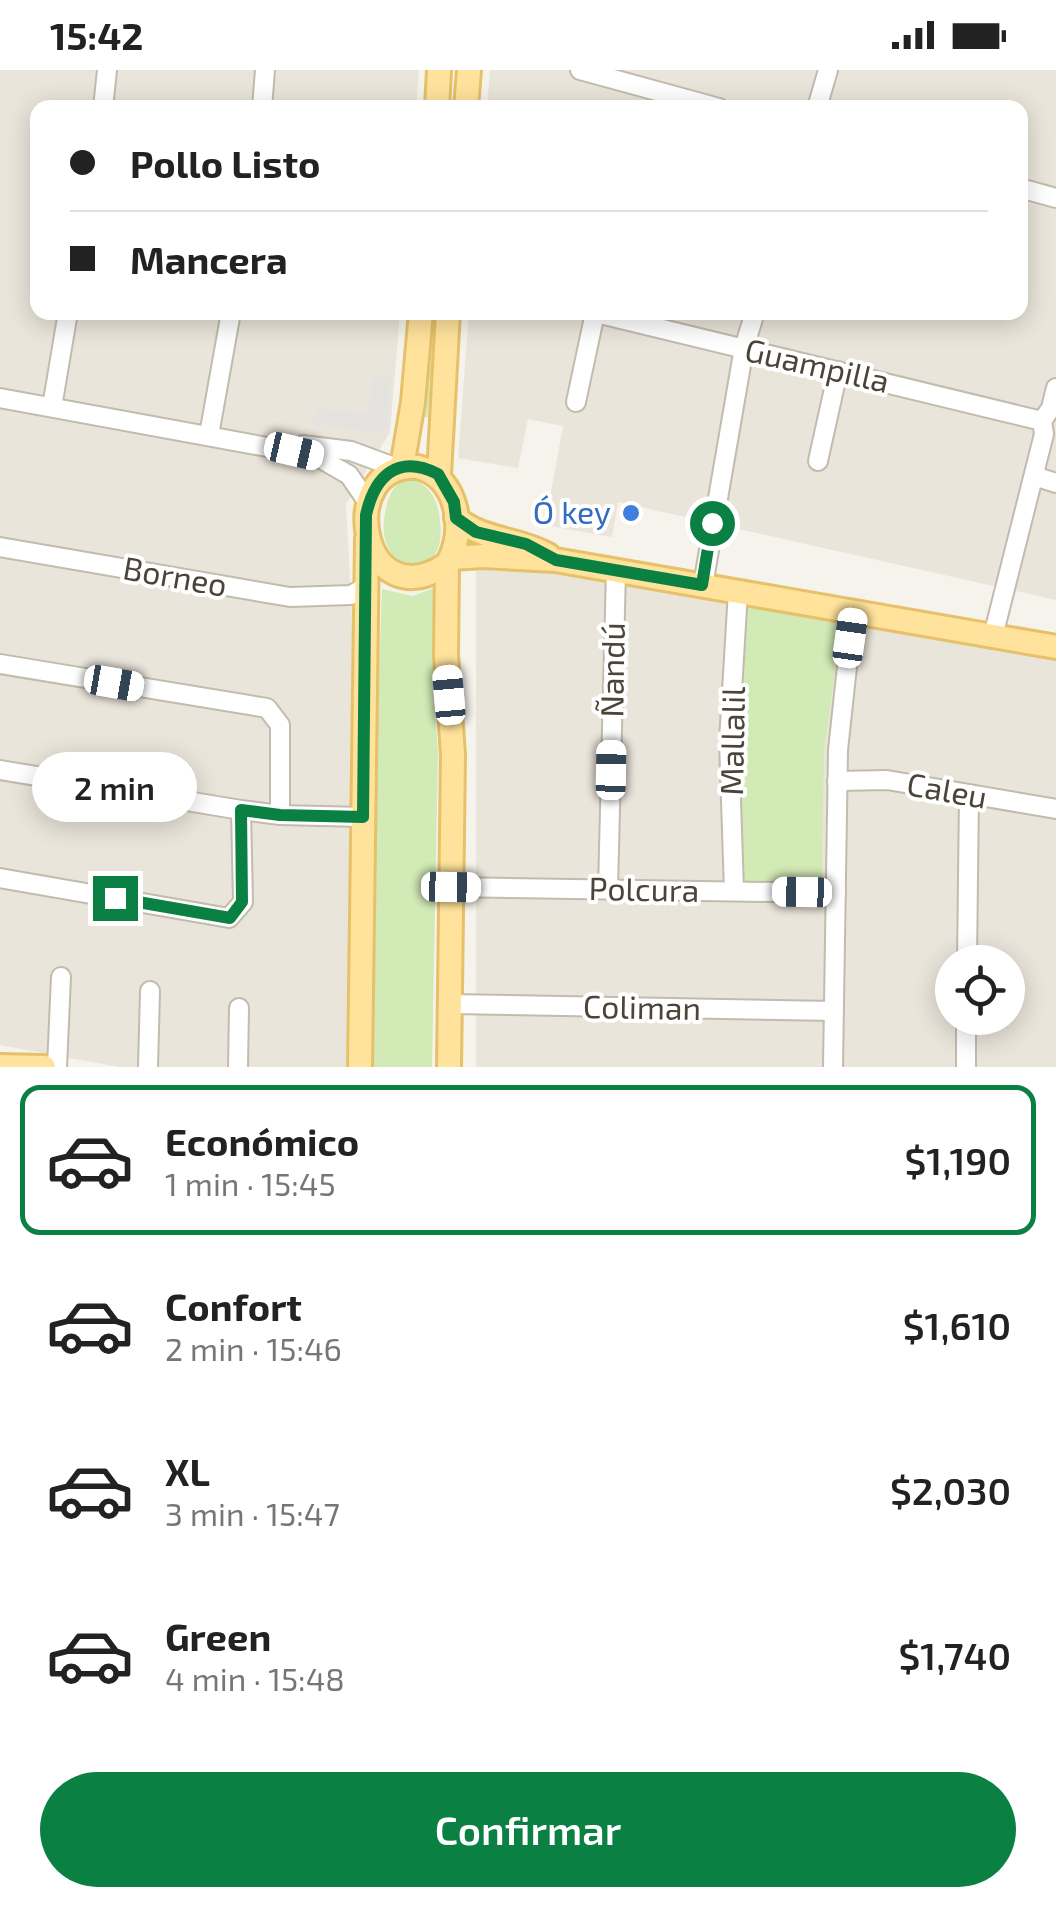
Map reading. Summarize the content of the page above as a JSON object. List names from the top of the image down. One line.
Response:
{"streets":{"street":["Guampilla","Borneo","Ñandú","Mallalil","Caleu","Polcura","Coliman"]},"crossings":[["Ñandú","Polcura"],["Mallalil","Polcura"]],"places":["Ó key"],"page":{"status":"15:42","banner":["Pollo Listo","Mancera"],"bubble":"2 min","list":[{"name":"Económico","note":"1 min · 15:45","value":"$1,190"},{"name":"Confort","note":"2 min · 15:46","value":"$1,610"},{"name":"XL","note":"3 min · 15:47","value":"$2,030"},{"name":"Green","note":"4 min · 15:48","value":"$1,740"}],"buttons":"Confirmar"}}
